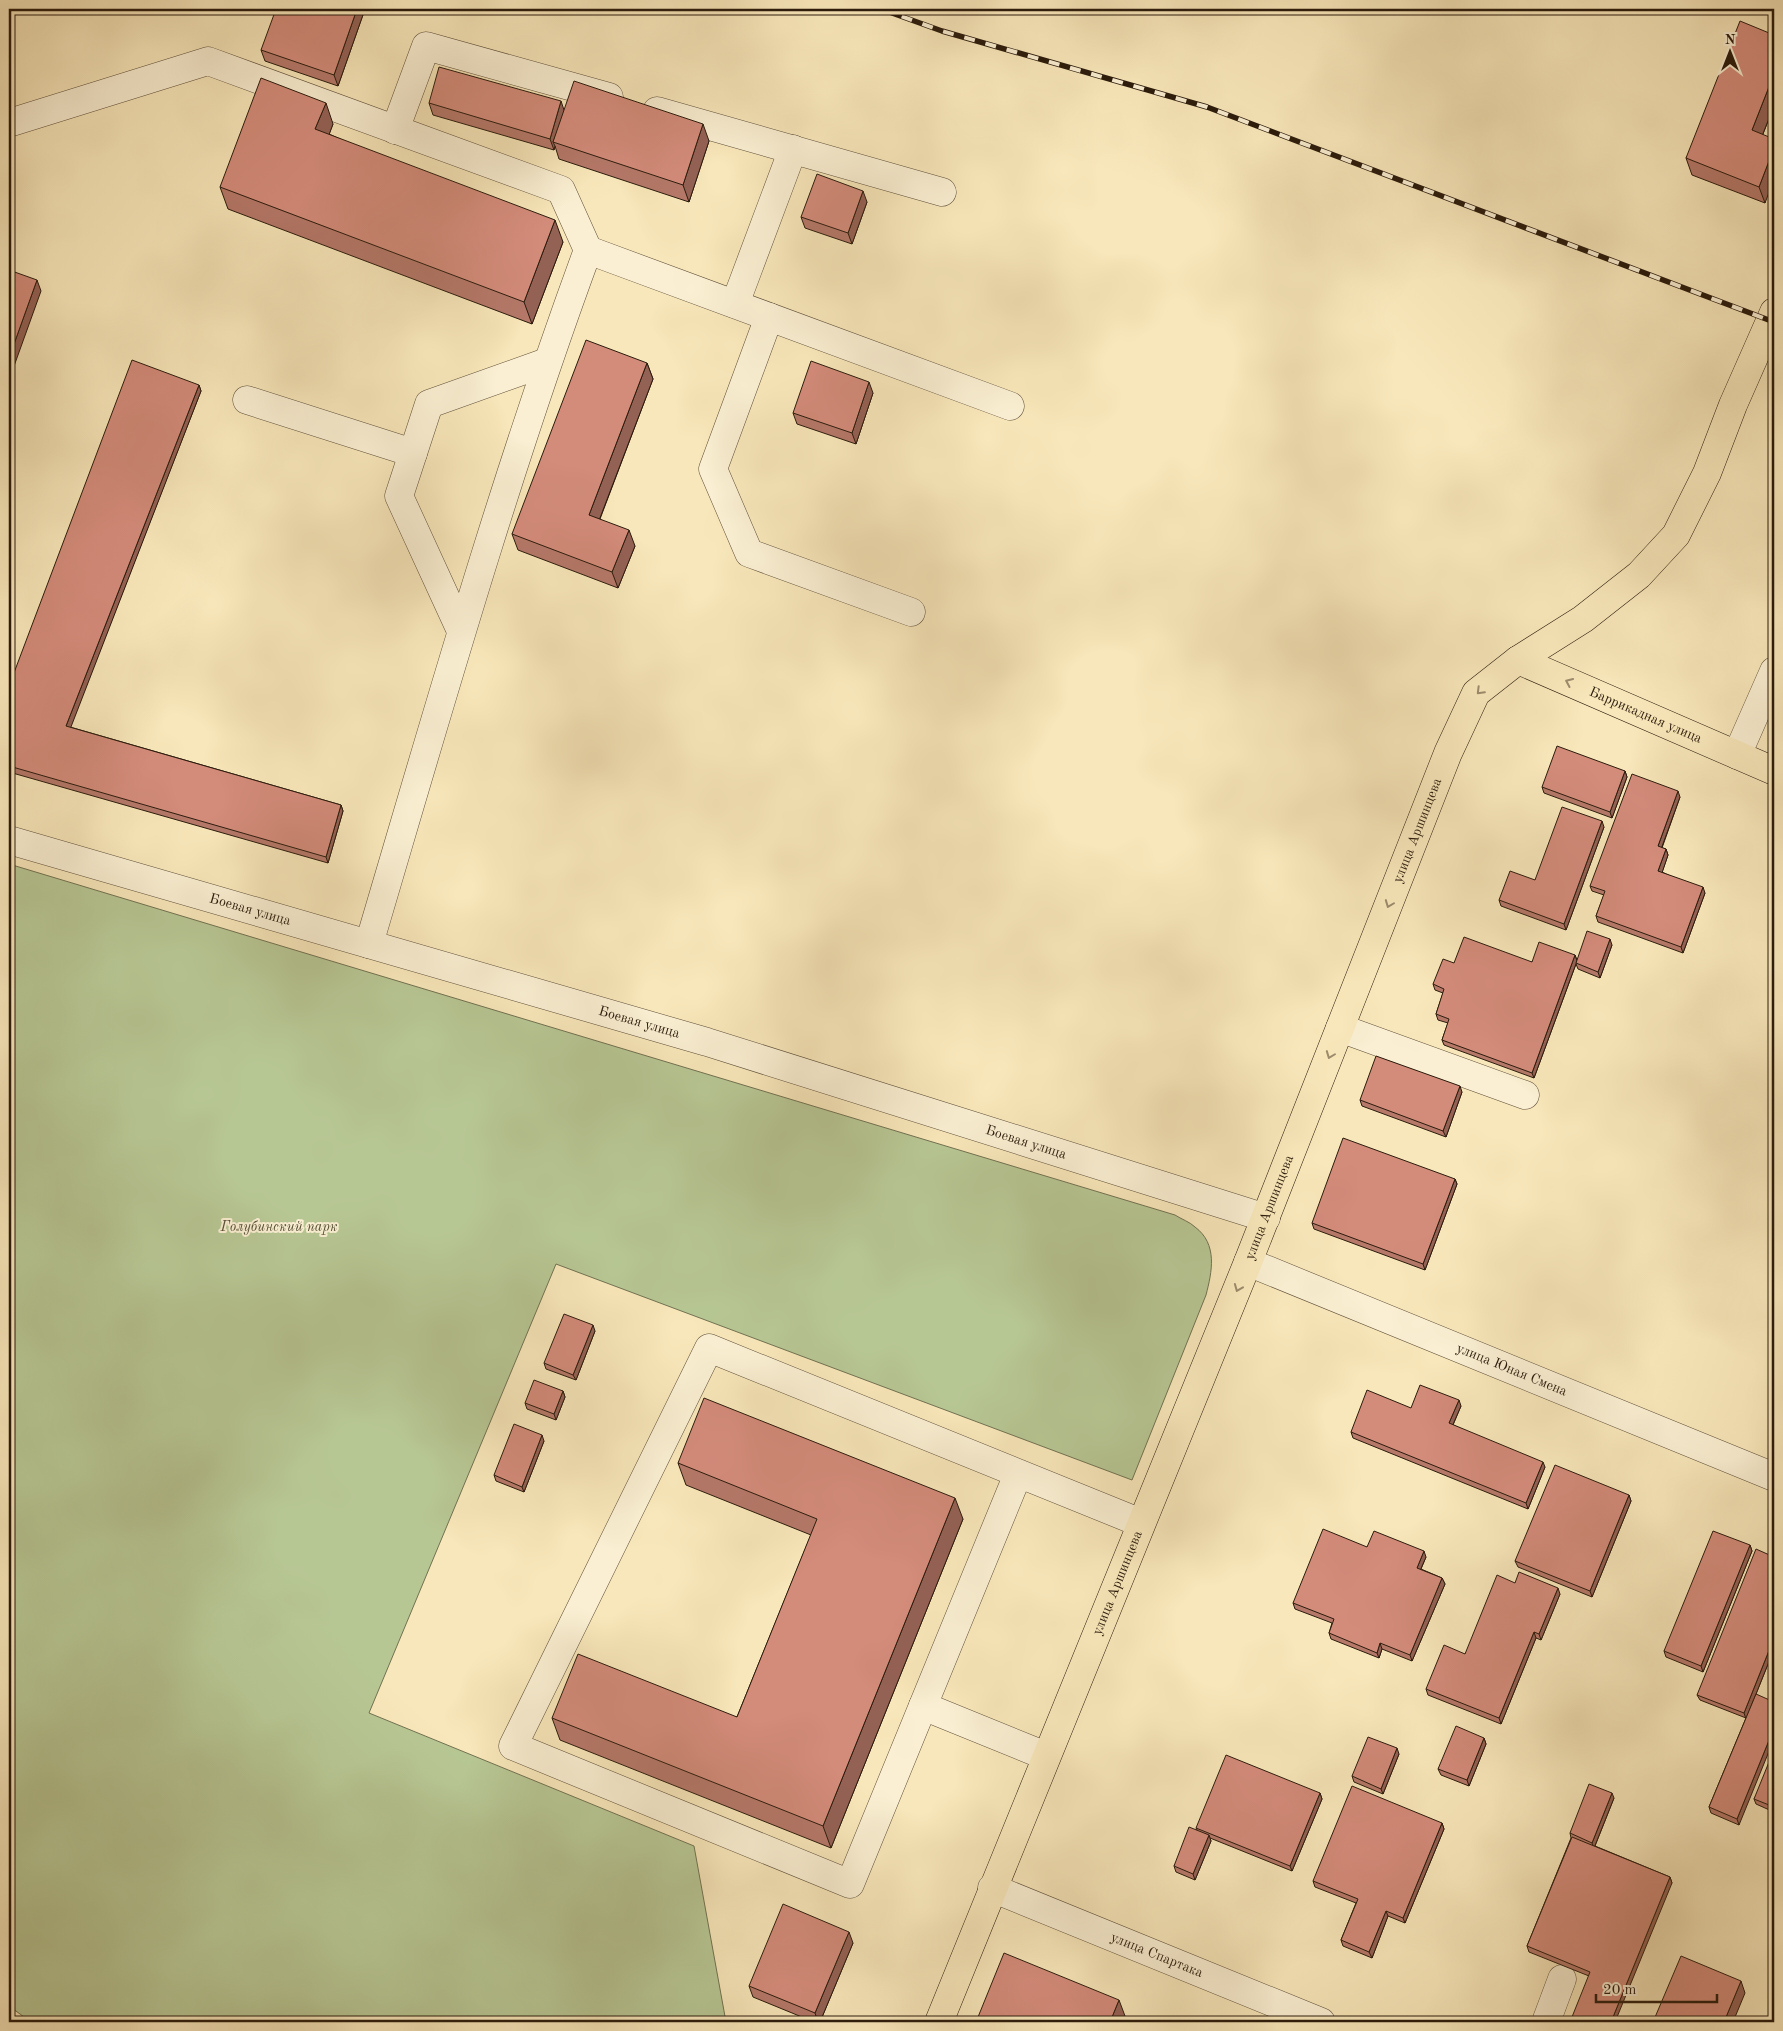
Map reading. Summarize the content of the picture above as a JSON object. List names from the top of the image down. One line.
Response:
{"streets":{"main road":["Баррикадная улица","улица Аршинцева"],"street":["Боевая улица","улица Юная Смена","улица Спартака"]},"crossings":[["Баррикадная улица","улица Аршинцева"],["улица Аршинцева","Боевая улица"],["улица Аршинцева","улица Юная Смена"],["улица Аршинцева","улица Спартака"]],"one_way":["Баррикадная улица","улица Аршинцева"],"parks":["Голубинский парк"],"scale_bar":"20 m","north":"top"}
